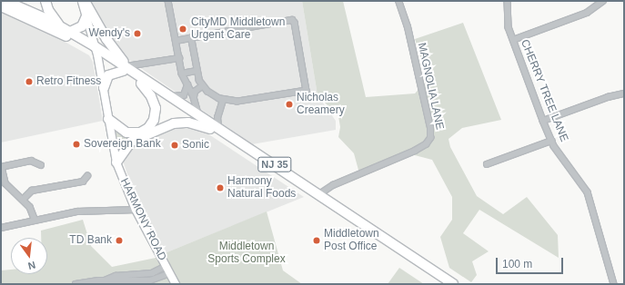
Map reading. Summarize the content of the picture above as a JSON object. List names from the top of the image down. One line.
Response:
{"streets":{"highway":["NJ 35"],"street":["MAGNOLIA LANE","CHERRY TREE LANE","HARMONY ROAD"]},"crossings":[["MAGNOLIA LANE","NJ 35"],["NJ 35","HARMONY ROAD"]],"parks":["Middletown Sports Complex"],"places":["CityMD Middletown Urgent Care","Wendy's","Retro Fitness","Nicholas Creamery","Sovereign Bank","Sonic","Harmony Natural Foods","TD Bank","Middletown Post Office"],"scale_bar":"100 m","north":"bottom"}
